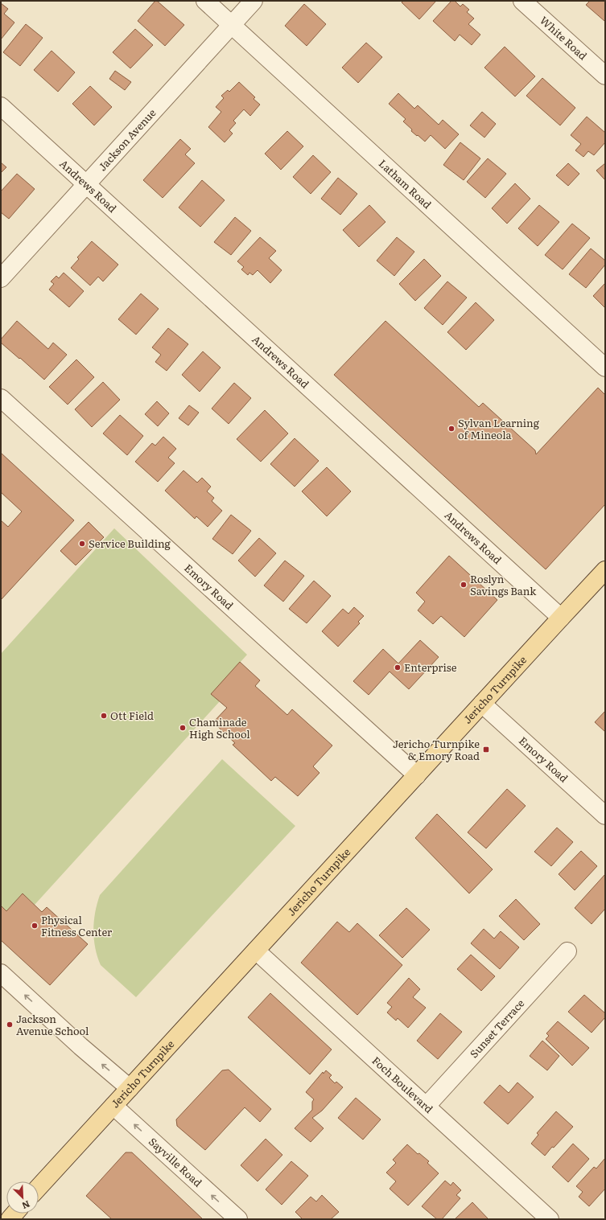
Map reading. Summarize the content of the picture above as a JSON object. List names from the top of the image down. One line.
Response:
{"streets":{"main road":["Jericho Turnpike"],"street":["White Road","Jackson Avenue","Latham Road","Andrews Road","Emory Road","Sunset Terrace","Foch Boulevard","Sayville Road"]},"crossings":[["Jackson Avenue","Latham Road"],["Jackson Avenue","Andrews Road"],["Andrews Road","Jericho Turnpike"],["Emory Road","Jericho Turnpike"],["Jericho Turnpike","Foch Boulevard"],["Jericho Turnpike","Sayville Road"],["Sunset Terrace","Foch Boulevard"]],"one_way":["Sayville Road"],"places":{"other":["Sylvan Learning of Mineola","Service Building","Roslyn Savings Bank","Enterprise","Ott Field","Chaminade High School","Physical Fitness Center","Jackson Avenue School"],"transit":["Jericho Turnpike & Emory Road"]},"north":"bottom right"}
